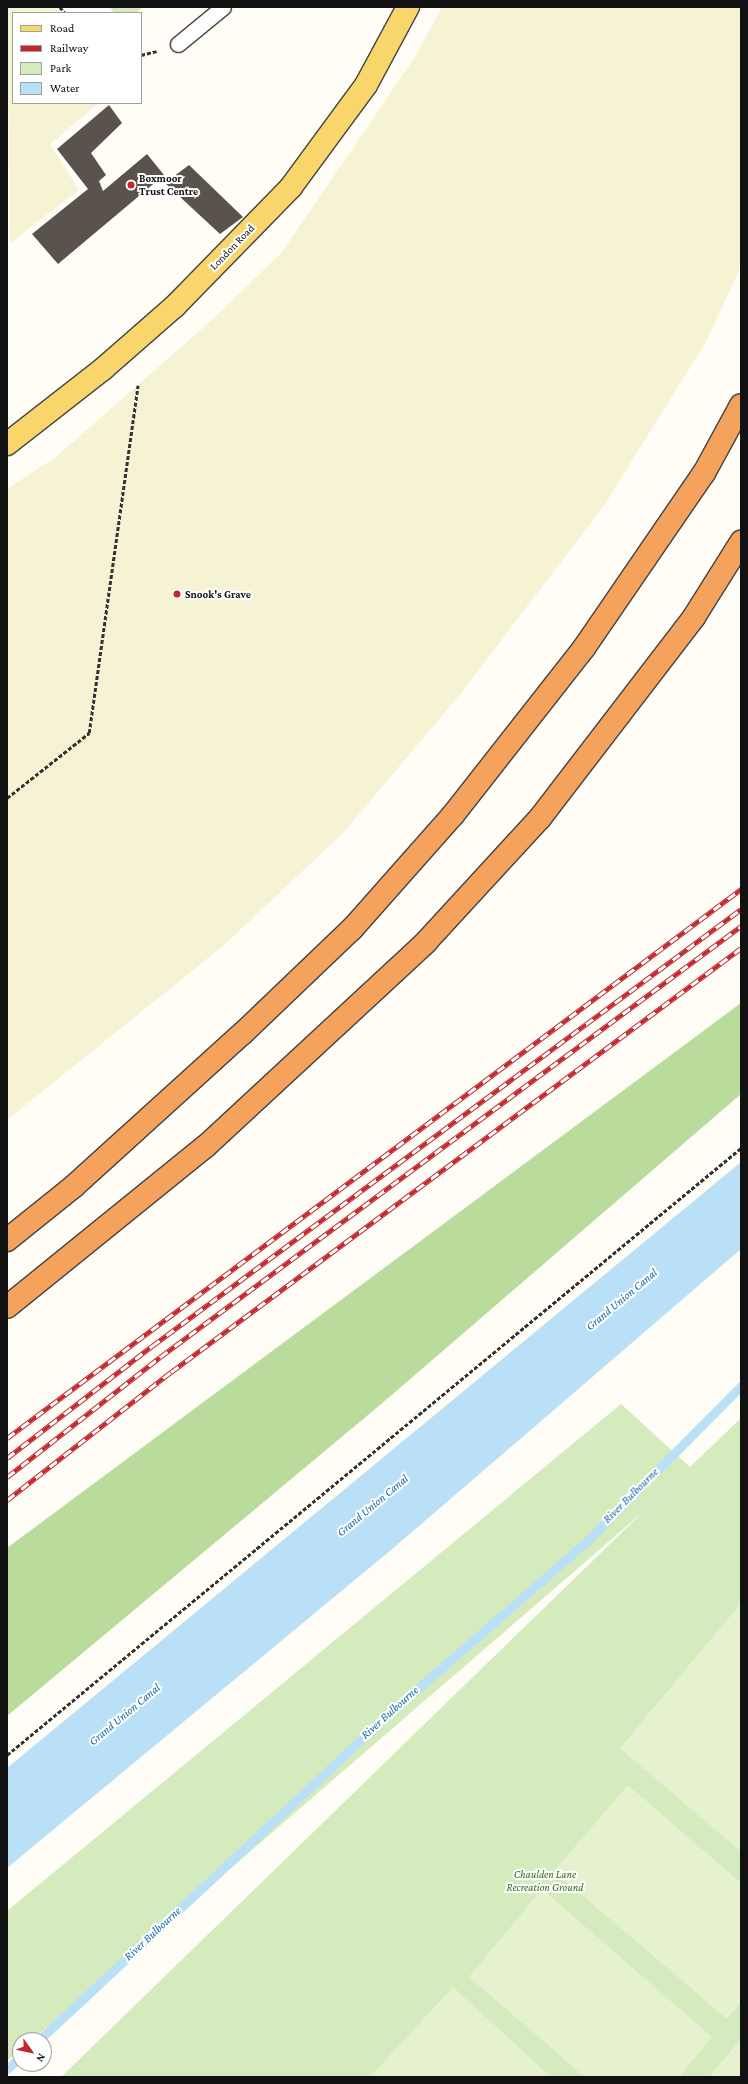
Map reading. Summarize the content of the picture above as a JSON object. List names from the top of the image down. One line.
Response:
{"streets":{"main road":["London Road"]},"water":["Grand Union Canal","River Bulbourne"],"parks":["Chaulden Lane Recreation Ground"],"places":["Boxmoor Trust Centre","Snook's Grave"],"legend":["Road","Railway","Park","Water"],"north":"bottom right"}
